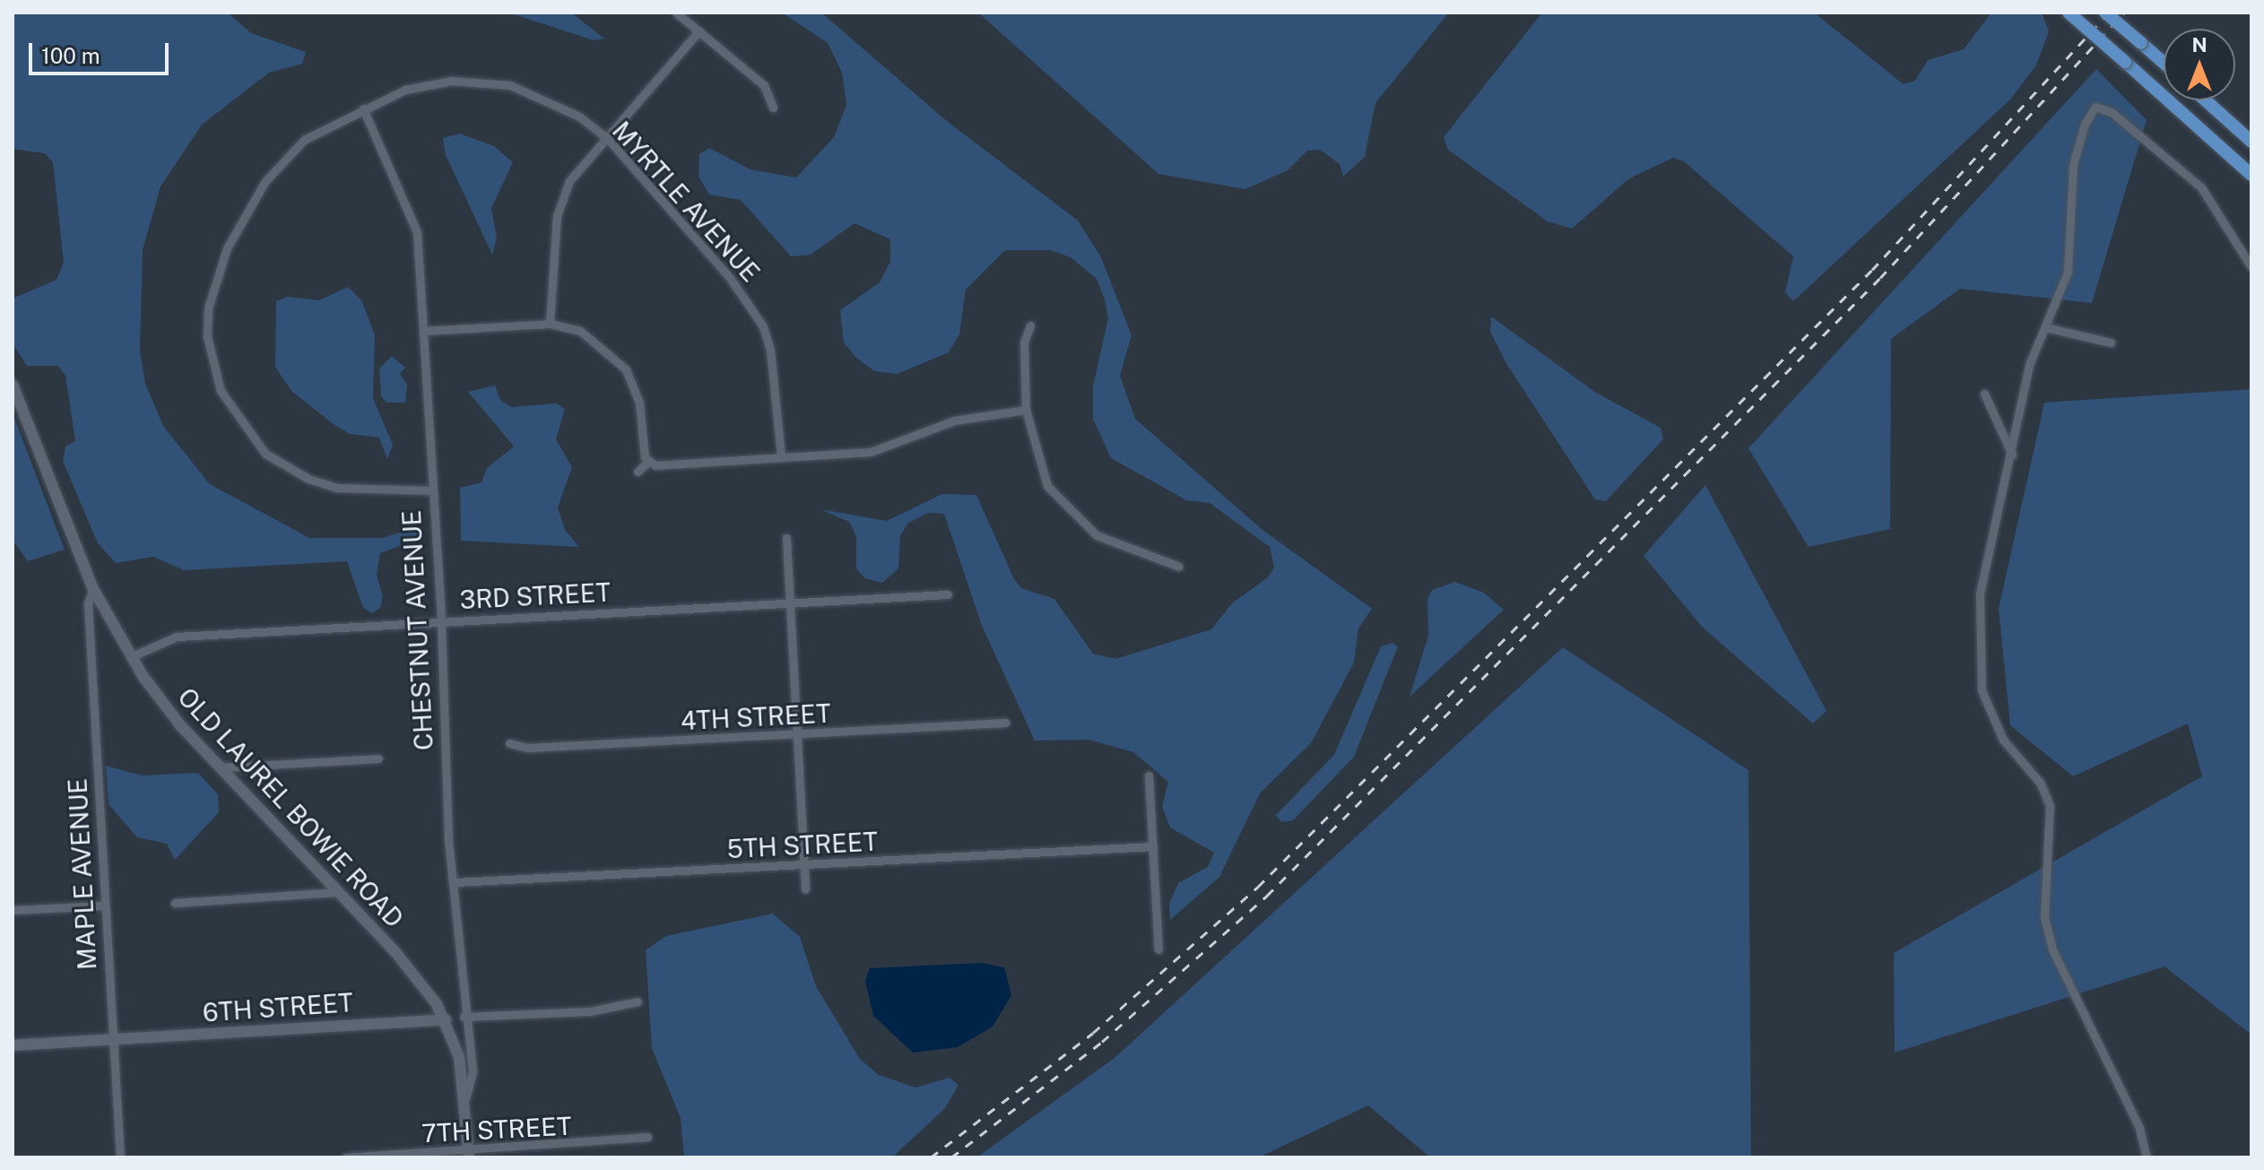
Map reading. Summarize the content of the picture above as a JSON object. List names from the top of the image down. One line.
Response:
{"streets":{"street":["MYRTLE AVENUE","3RD STREET","CHESTNUT AVENUE","4TH STREET","OLD LAUREL BOWIE ROAD","5TH STREET","MAPLE AVENUE","6TH STREET","7TH STREET"]},"crossings":[["MYRTLE AVENUE","CHESTNUT AVENUE"],["3RD STREET","CHESTNUT AVENUE"],["3RD STREET","OLD LAUREL BOWIE ROAD"],["CHESTNUT AVENUE","OLD LAUREL BOWIE ROAD"],["CHESTNUT AVENUE","5TH STREET"],["CHESTNUT AVENUE","7TH STREET"],["OLD LAUREL BOWIE ROAD","MAPLE AVENUE"],["OLD LAUREL BOWIE ROAD","6TH STREET"],["MAPLE AVENUE","6TH STREET"]],"scale_bar":"100 m","north":"top"}
